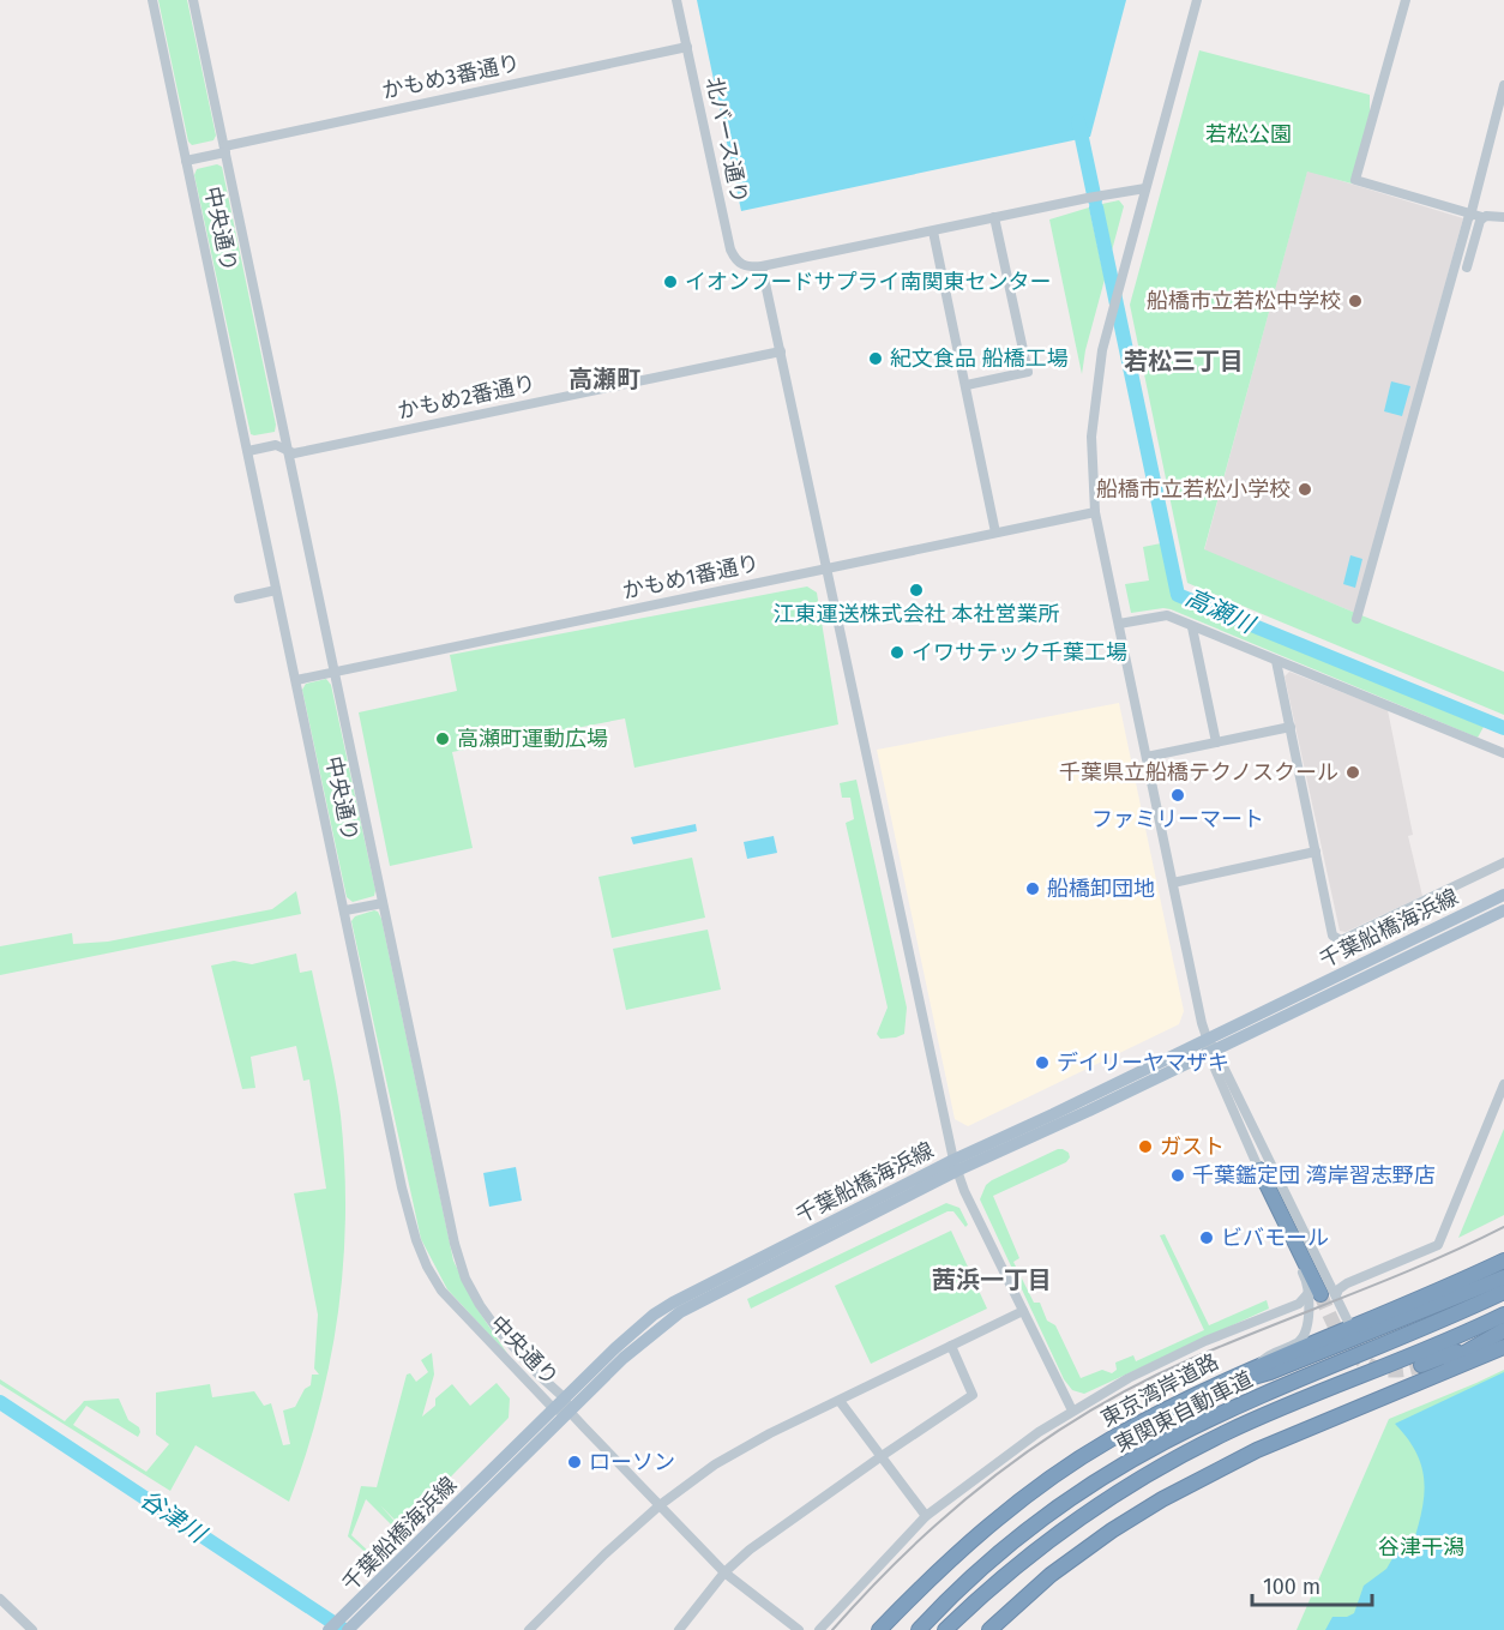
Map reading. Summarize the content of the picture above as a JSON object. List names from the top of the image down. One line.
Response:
{"streets":{"highway":["東京湾岸道路","東関東自動車道"],"main road":["千葉船橋海浜線"],"street":["かもめ3番通り","北バース通り","中央通り","かもめ2番通り","かもめ1番通り"]},"crossings":[["かもめ3番通り","北バース通り"],["かもめ3番通り","中央通り"],["中央通り","かもめ2番通り"],["中央通り","かもめ1番通り"],["中央通り","千葉船橋海浜線"]],"districts":["若松三丁目","高瀬町","茜浜一丁目"],"water":["高瀬川","谷津川"],"parks":["若松公園","谷津干潟"],"places":["イオンフードサプライ南関東センター","船橋市立若松中学校","紀文食品 船橋工場","船橋市立若松小学校","江東運送株式会社 本社営業所","イワサテック千葉工場","高瀬町運動広場","千葉県立船橋テクノスクール","ファミリーマート","船橋卸団地","デイリーヤマザキ","ガスト","千葉鑑定団 湾岸習志野店","ビバモール","ローソン"],"scale_bar":"100 m"}
